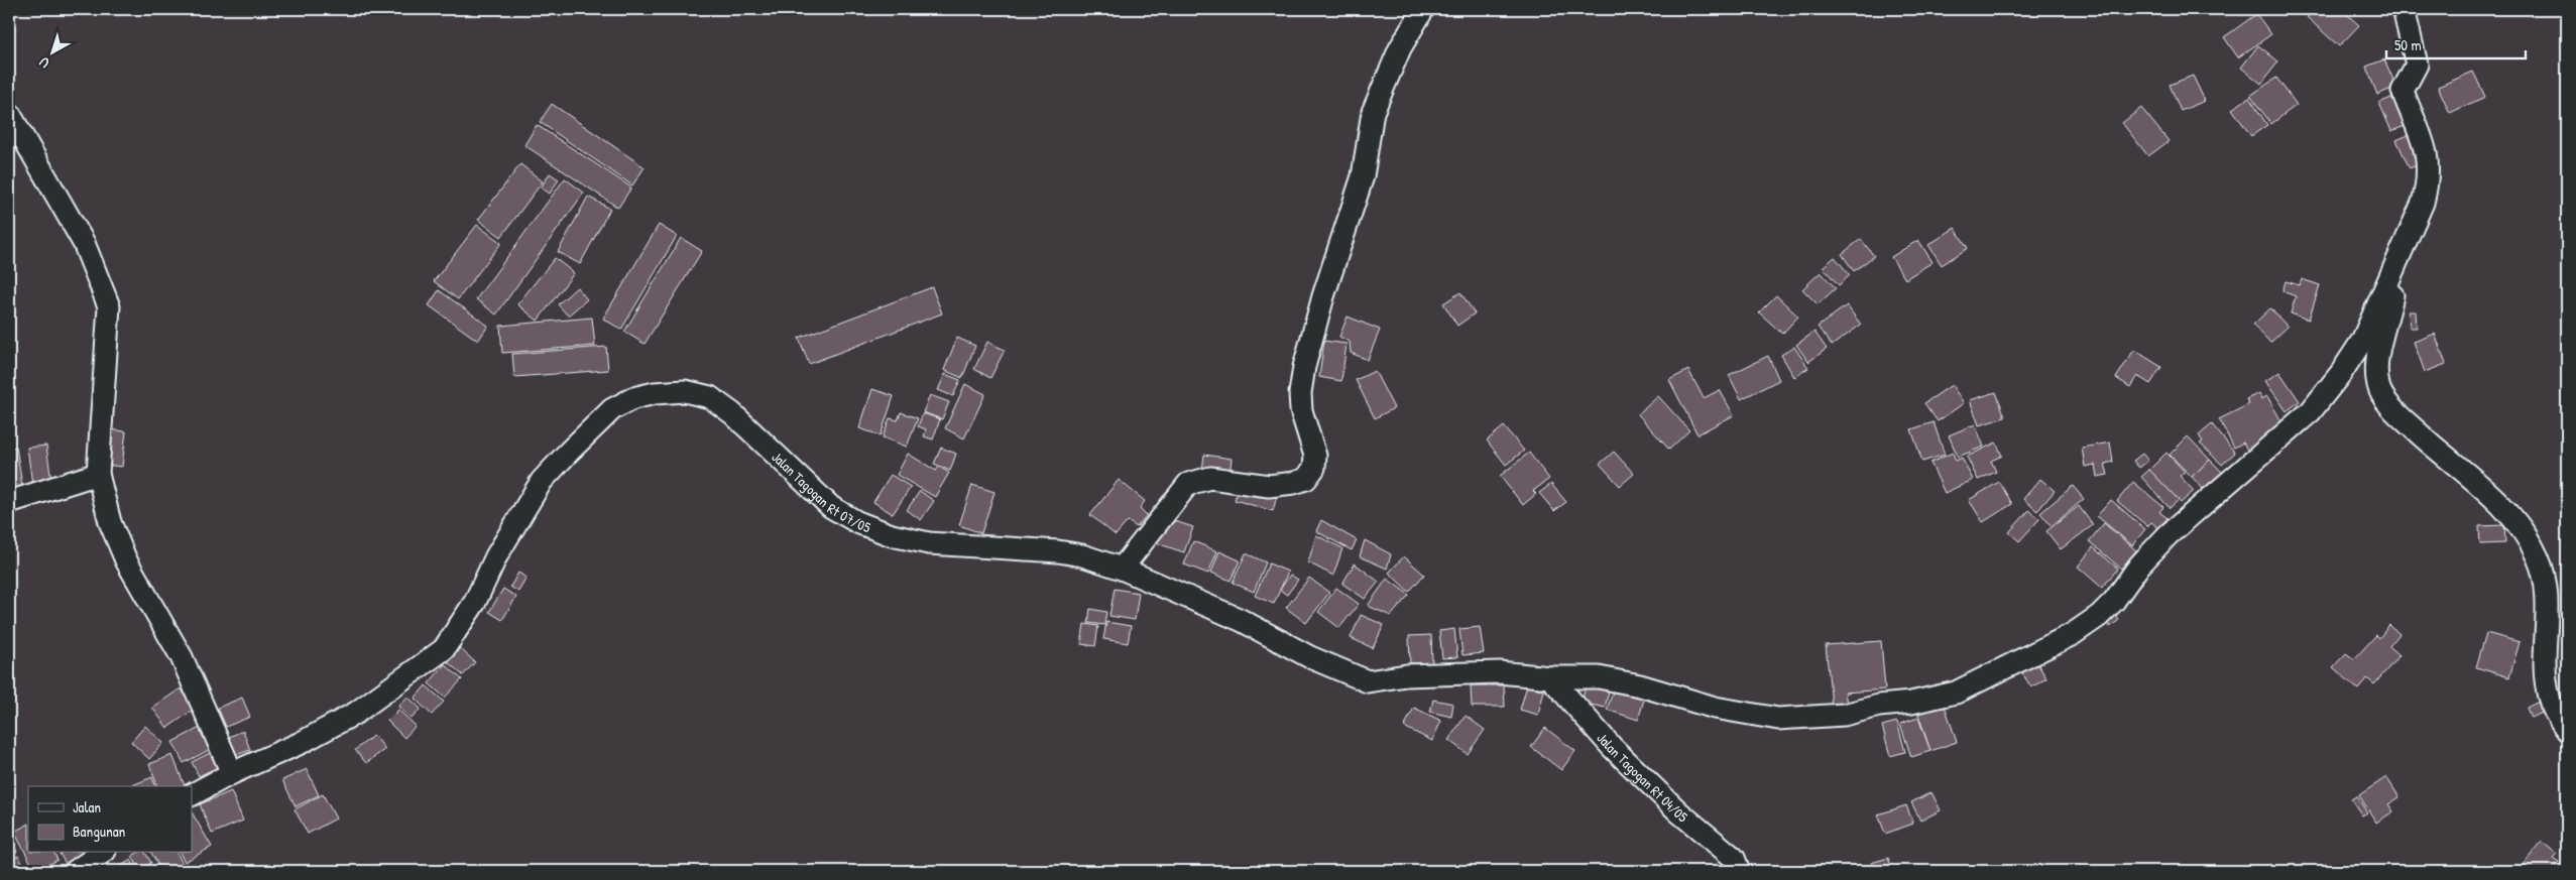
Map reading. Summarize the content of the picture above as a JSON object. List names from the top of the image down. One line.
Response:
{"streets":{"street":["Jalan Tagogan Rt 07/05","Jalan Tagogan Rt 04/05"]},"crossings":[["Jalan Tagogan Rt 07/05","Jalan Tagogan Rt 04/05"]],"legend":["Jalan","Bangunan"],"scale_bar":"50 m","north":"bottom left"}
